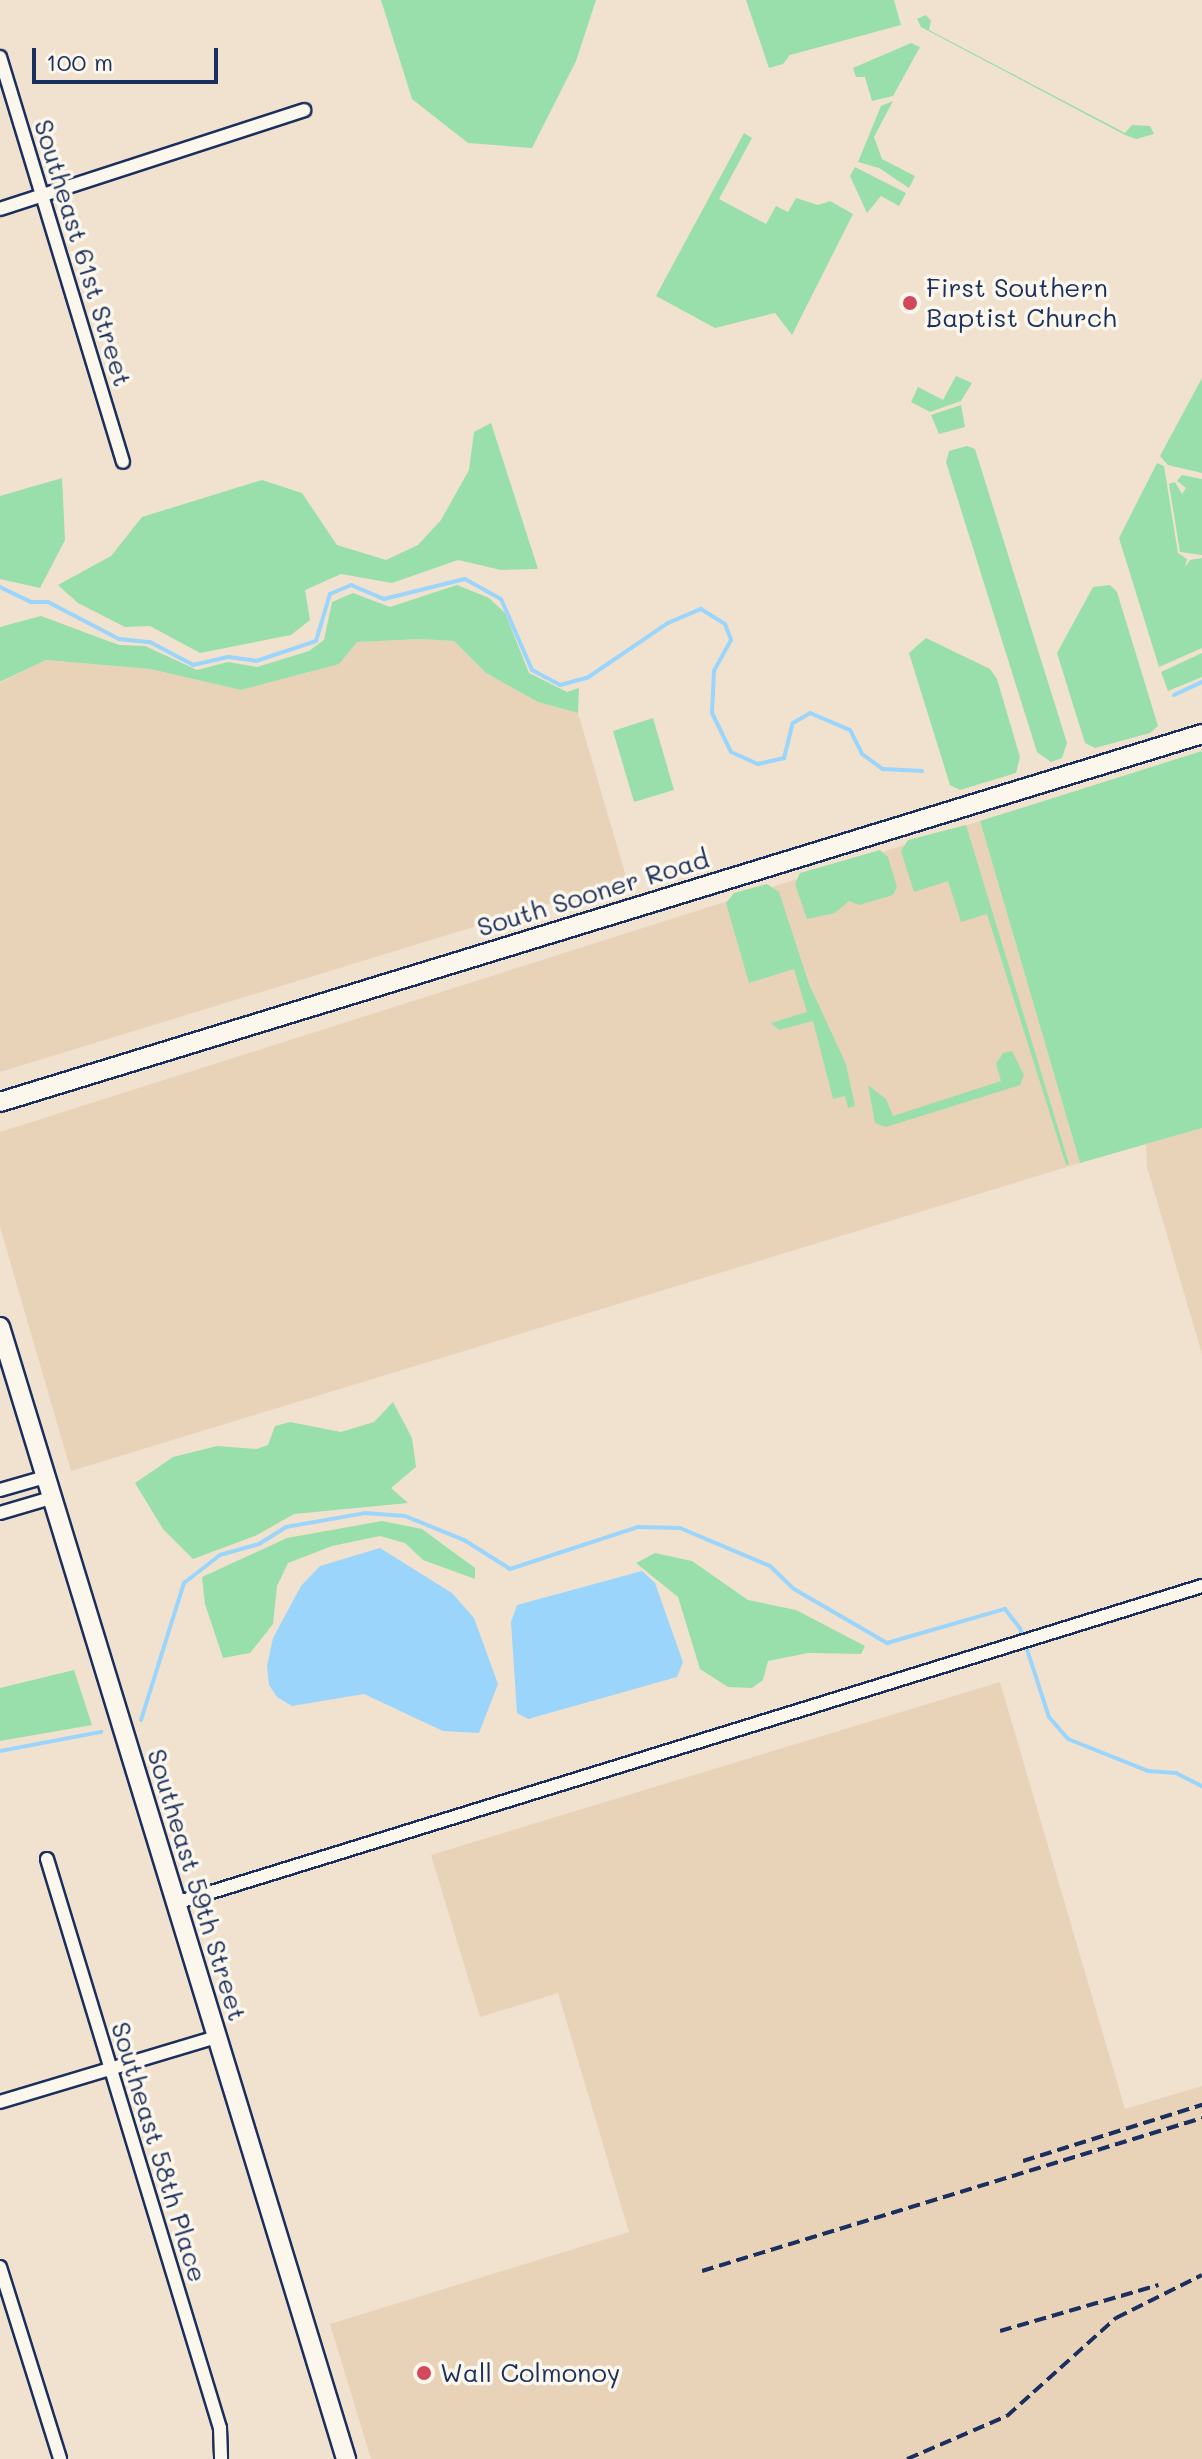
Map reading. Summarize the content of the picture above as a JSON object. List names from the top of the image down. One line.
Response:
{"streets":{"main road":["South Sooner Road","Southeast 59th Street"],"street":["Southeast 61st Street","Southeast 58th Place"]},"places":["First Southern Baptist Church","Wall Colmonoy"],"scale_bar":"100 m"}
